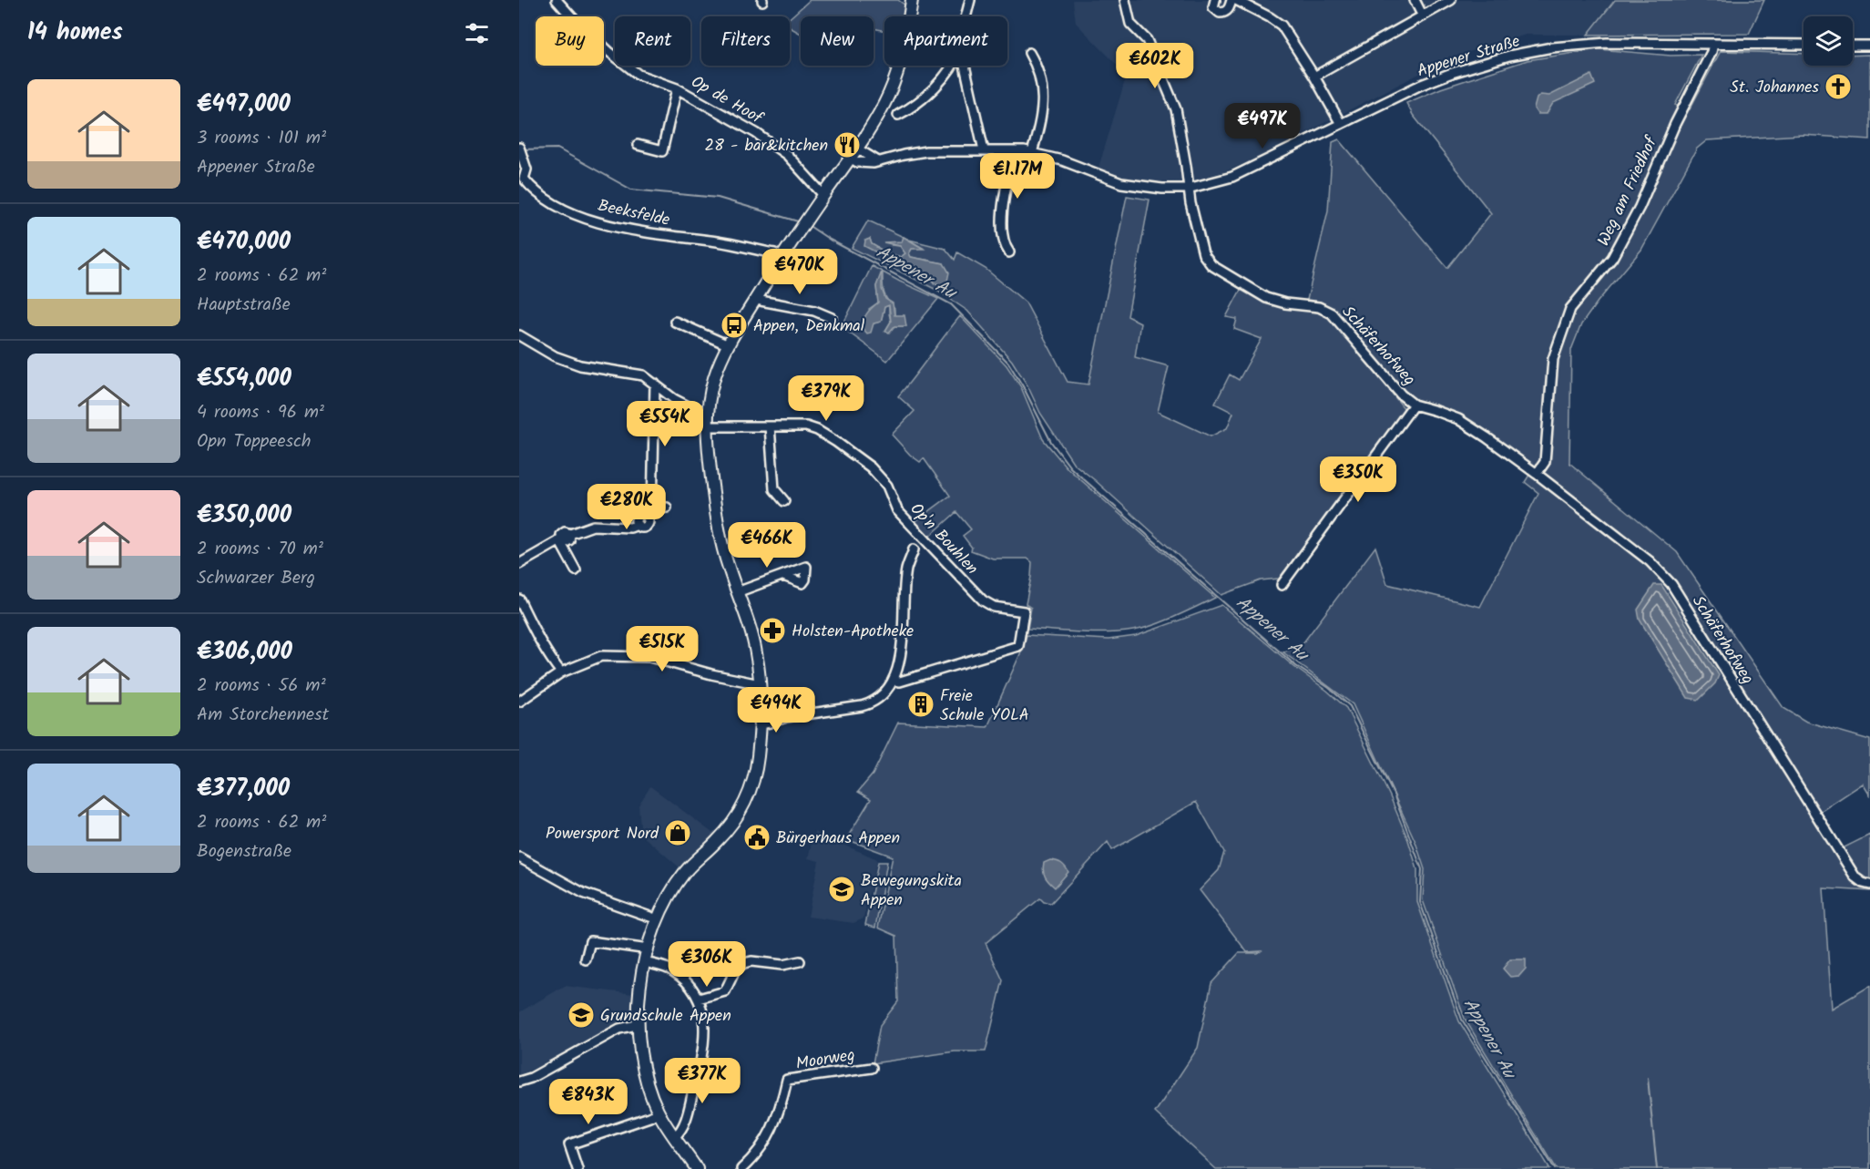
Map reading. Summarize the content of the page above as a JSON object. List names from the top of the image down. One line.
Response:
{"streets":{"street":["Appener Straße","Op de Hoof","Weg am Friedhof","Beeksfelde","Schäferhofweg","Op'n Bouhlen","Moorweg"]},"crossings":[["Appener Straße","Weg am Friedhof"],["Appener Straße","Schäferhofweg"],["Weg am Friedhof","Schäferhofweg"]],"water":["Appener Au"],"places":{"church":["St. Johannes"],"restaurant":["28 - bar&kitchen"],"bus stop":["Appen, Denkmal"],"pharmacy":["Holsten-Apotheke"],"building":["Freie Schule YOLA"],"shop":["Powersport Nord"],"public building":["Bürgerhaus Appen"],"school or university":["Bewegungskita Appen","Grundschule Appen"]},"page":{"heading":"14 homes","chip":["Buy","Rent","Filters","New","Apartment"],"price":["€602K","€497K","€1.17M","€470K","€379K","€554K","€350K","€280K","€466K","€515K","€494K","€306K","€377K","€843K"],"list":[{"name":"€497,000","note":"3 rooms · 101 m² · Appener Straße"},{"name":"€470,000","note":"2 rooms · 62 m² · Hauptstraße"},{"name":"€554,000","note":"4 rooms · 96 m² · Opn Toppeesch"},{"name":"€350,000","note":"2 rooms · 70 m² · Schwarzer Berg"},{"name":"€306,000","note":"2 rooms · 56 m² · Am Storchennest"},{"name":"€377,000","note":"2 rooms · 62 m² · Bogenstraße"}]}}
